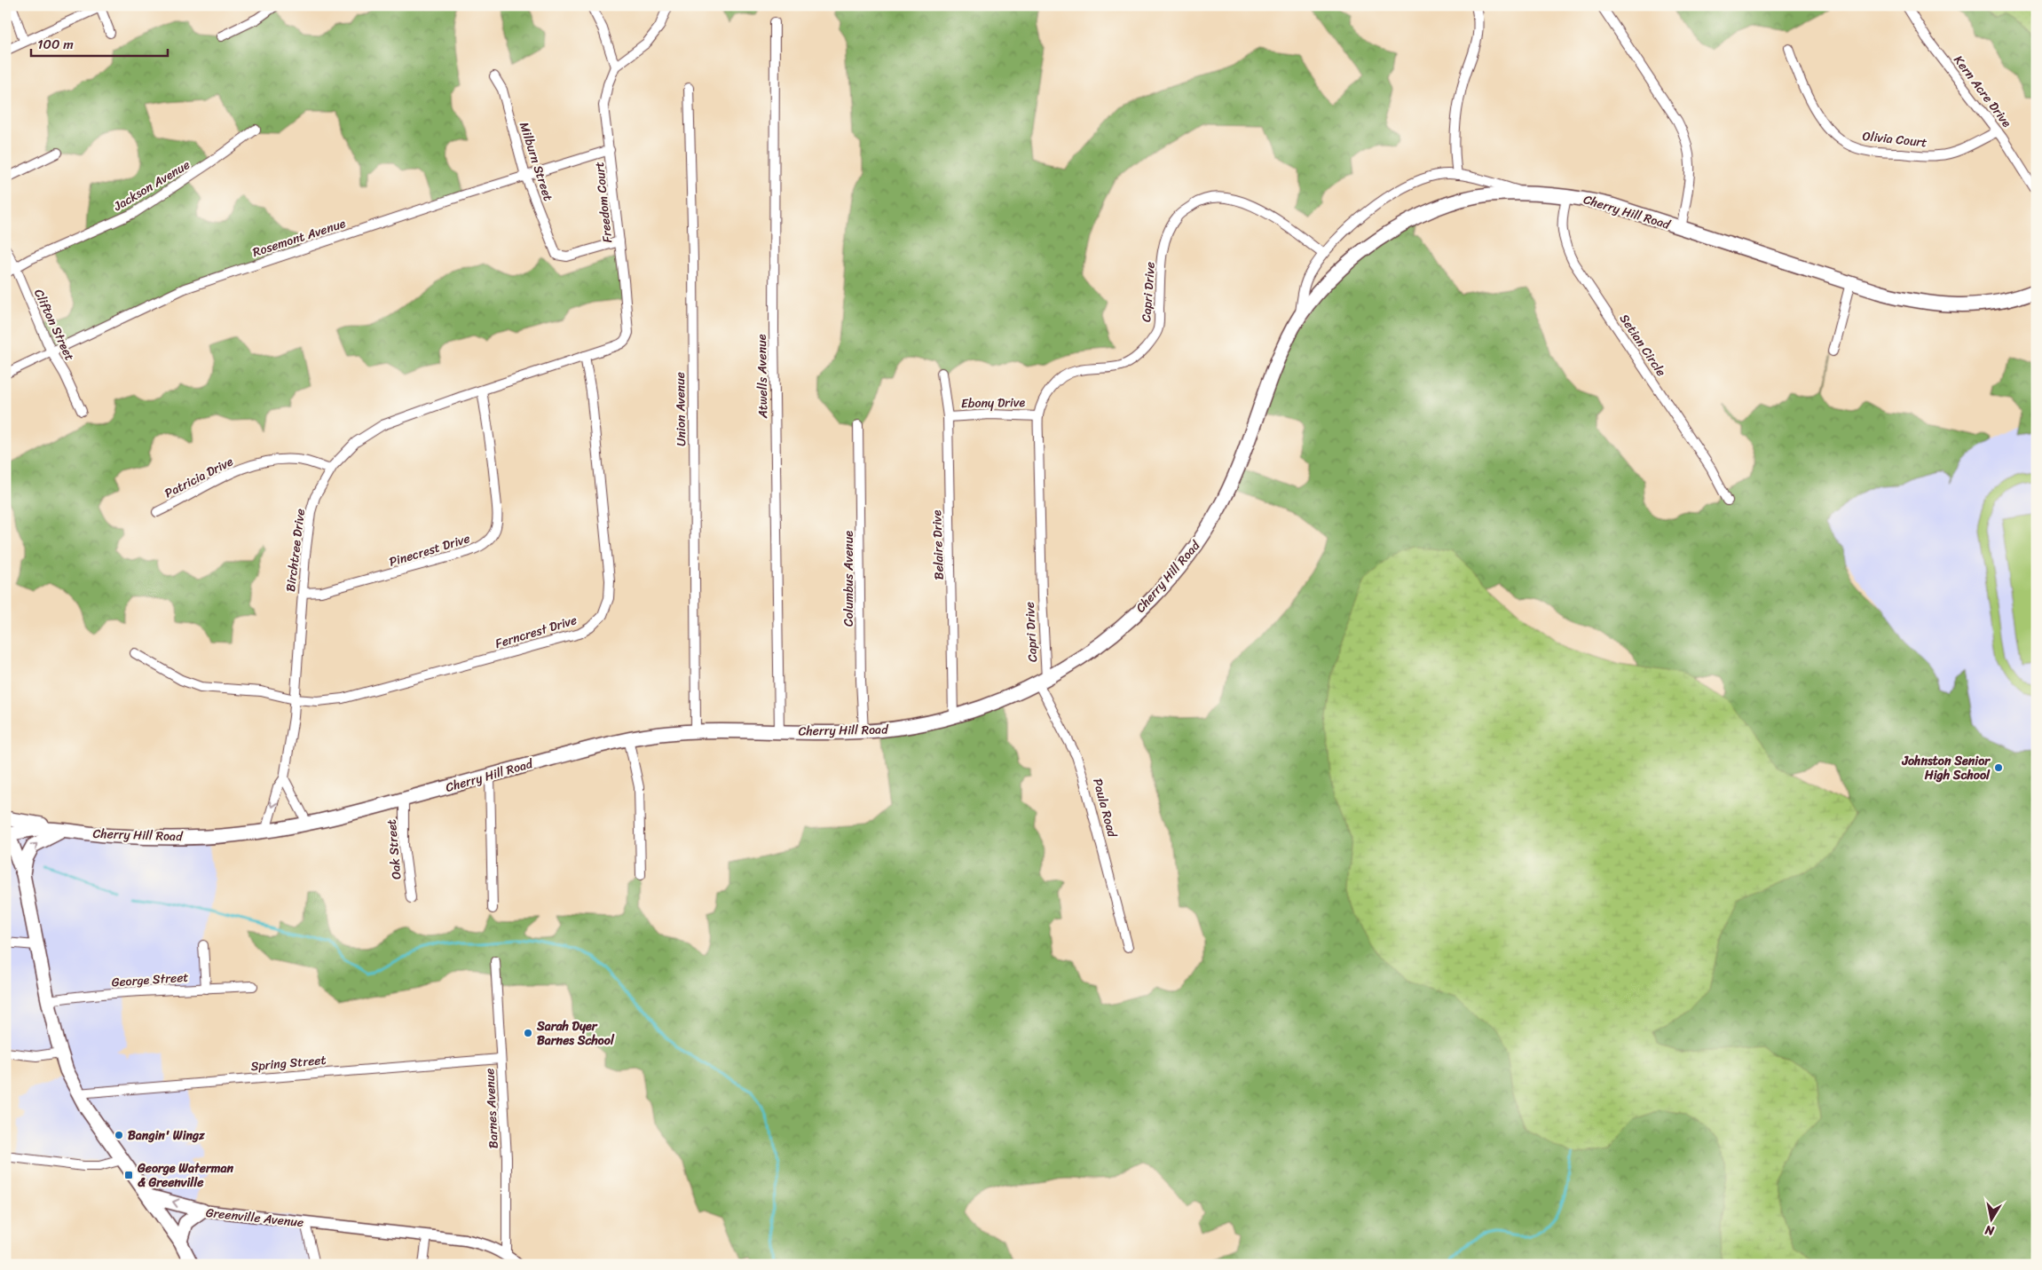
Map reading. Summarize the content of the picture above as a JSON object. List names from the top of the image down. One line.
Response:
{"streets":{"main road":["Cherry Hill Road","Greenville Avenue"],"street":["Kern Acre Drive","Olivia Court","Milburn Street","Jackson Avenue","Freedom Court","Rosemont Avenue","Capri Drive","Clifton Street","Setian Circle","Atwells Avenue","Ebony Drive","Union Avenue","Patricia Drive","Belaire Drive","Birchtree Drive","Pinecrest Drive","Columbus Avenue","Ferncrest Drive","Paula Road","Oak Street","George Street","Spring Street","Barnes Avenue"]},"crossings":[["Kern Acre Drive","Olivia Court"],["Milburn Street","Freedom Court"],["Milburn Street","Rosemont Avenue"],["Jackson Avenue","Clifton Street"],["Freedom Court","Rosemont Avenue"],["Freedom Court","Birchtree Drive"],["Cherry Hill Road","Capri Drive"],["Cherry Hill Road","Setian Circle"],["Cherry Hill Road","Atwells Avenue"],["Cherry Hill Road","Union Avenue"],["Cherry Hill Road","Belaire Drive"],["Cherry Hill Road","Birchtree Drive"],["Cherry Hill Road","Columbus Avenue"],["Cherry Hill Road","Paula Road"],["Cherry Hill Road","Oak Street"],["Rosemont Avenue","Clifton Street"],["Capri Drive","Ebony Drive"],["Capri Drive","Paula Road"],["Ebony Drive","Belaire Drive"],["Patricia Drive","Birchtree Drive"],["Birchtree Drive","Pinecrest Drive"],["Birchtree Drive","Ferncrest Drive"],["Spring Street","Barnes Avenue"],["Barnes Avenue","Greenville Avenue"]],"places":{"other":["Johnston Senior High School","Sarah Dyer Barnes School","Bangin' Wingz"],"transit":["George Waterman & Greenville"]},"scale_bar":"100 m","north":"bottom"}
